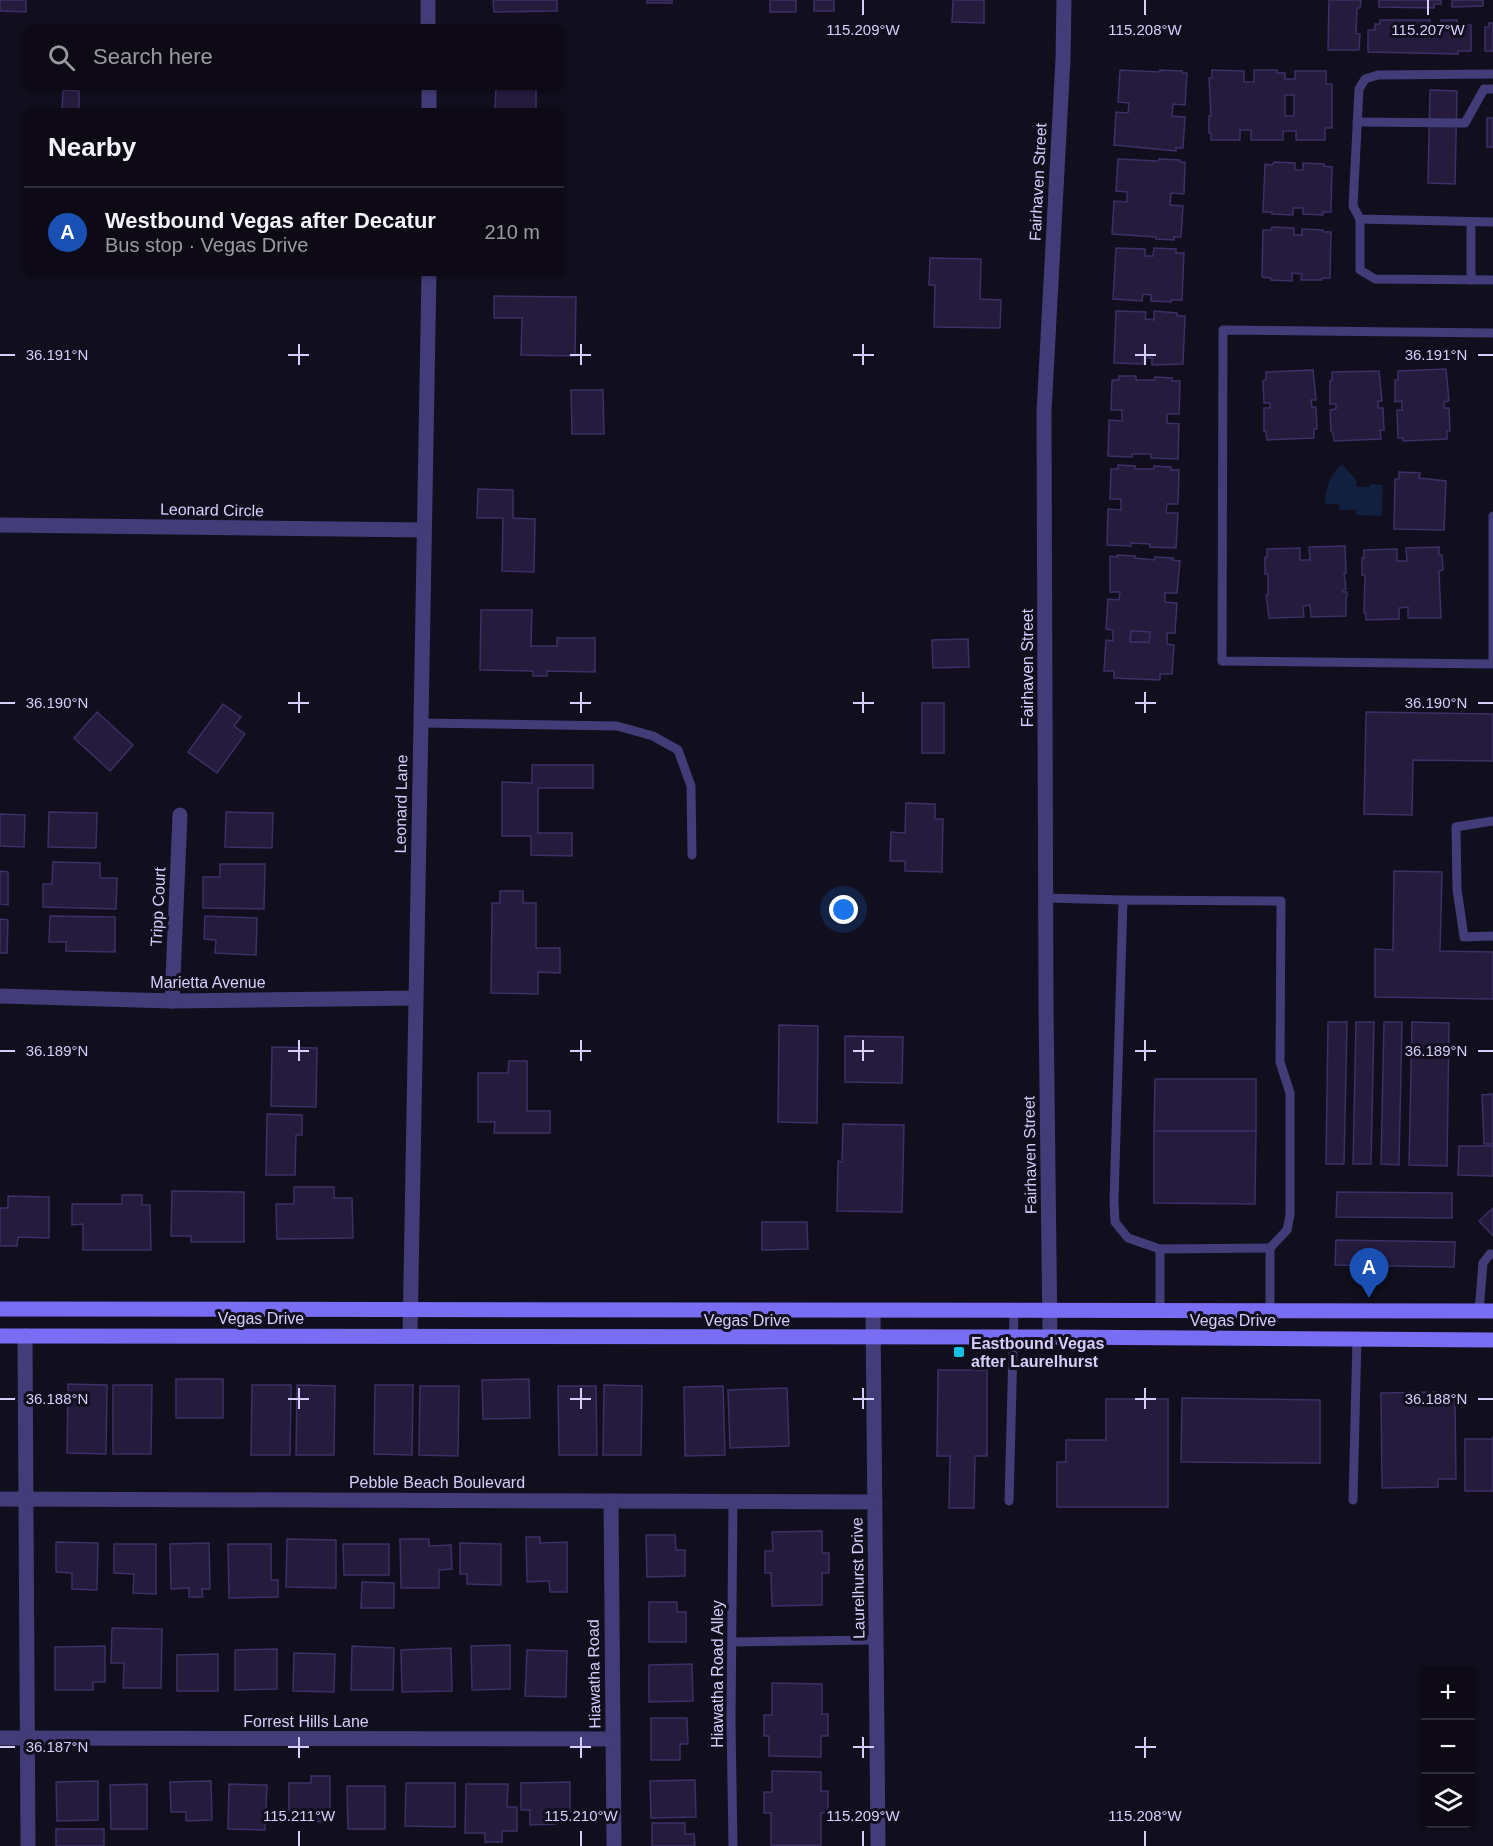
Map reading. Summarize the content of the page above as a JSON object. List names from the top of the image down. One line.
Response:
{"streets":{"main road":["Vegas Drive"],"street":["Fairhaven Street","Leonard Circle","Leonard Lane","Tripp Court","Marietta Avenue","Pebble Beach Boulevard","Laurelhurst Drive","Hiawatha Road","Forrest Hills Lane"],"lane":["Hiawatha Road Alley"]},"crossings":[["Fairhaven Street","Vegas Drive"],["Leonard Circle","Leonard Lane"],["Leonard Lane","Marietta Avenue"],["Leonard Lane","Vegas Drive"],["Tripp Court","Marietta Avenue"],["Vegas Drive","Laurelhurst Drive"],["Pebble Beach Boulevard","Laurelhurst Drive"],["Pebble Beach Boulevard","Hiawatha Road"],["Pebble Beach Boulevard","Hiawatha Road Alley"],["Hiawatha Road","Forrest Hills Lane"]],"places":{"transit":["Eastbound Vegas after Laurelhurst"]},"page":{"search":"Search here","heading":"Nearby","list":[{"mark":"A","name":"Westbound Vegas after Decatur","note":"Bus stop · Vegas Drive","value":"210 m"}],"pins":"A","map_buttons":["+","−"]},"coordinates":["115.209°W","115.208°W","115.207°W","36.191°N","36.190°N","36.189°N","36.188°N","36.187°N","115.211°W","115.210°W"]}
